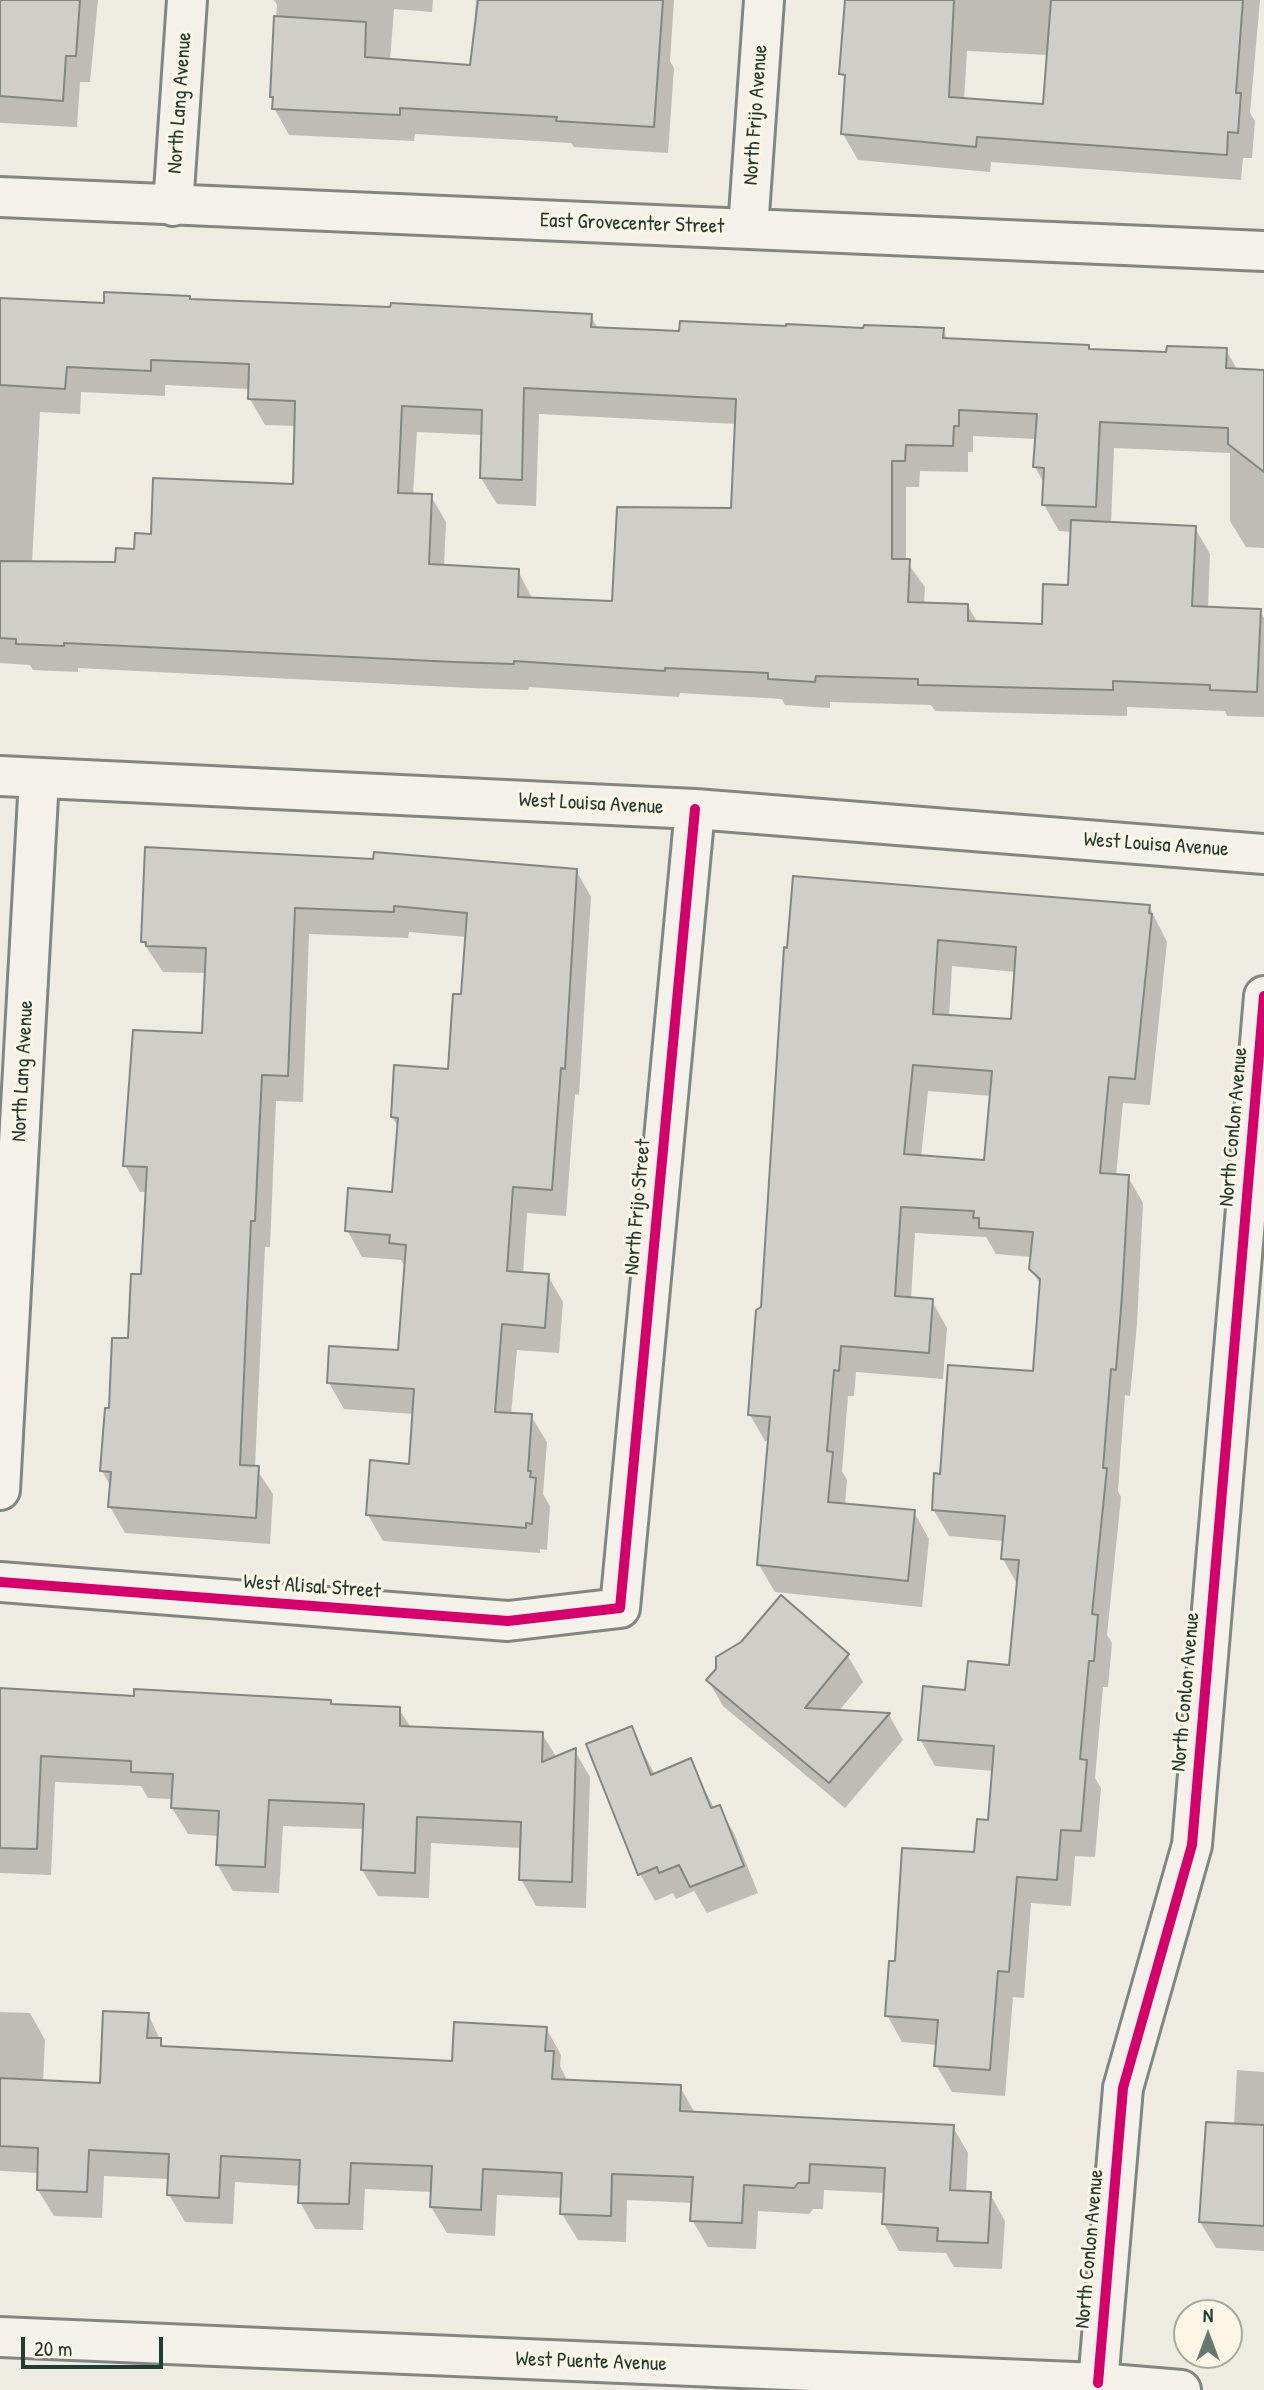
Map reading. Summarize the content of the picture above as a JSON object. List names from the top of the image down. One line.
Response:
{"streets":{"street":["North Lang Avenue","North Frijo Avenue","East Grovecenter Street","West Louisa Avenue","North Conlon Avenue","North Frijo Street","West Alisal Street","West Puente Avenue"]},"crossings":[["North Lang Avenue","East Grovecenter Street"],["North Lang Avenue","West Louisa Avenue"],["North Frijo Avenue","East Grovecenter Street"],["West Louisa Avenue","North Frijo Street"],["North Conlon Avenue","West Puente Avenue"],["North Frijo Street","West Alisal Street"]],"scale_bar":"20 m","north":"top"}
